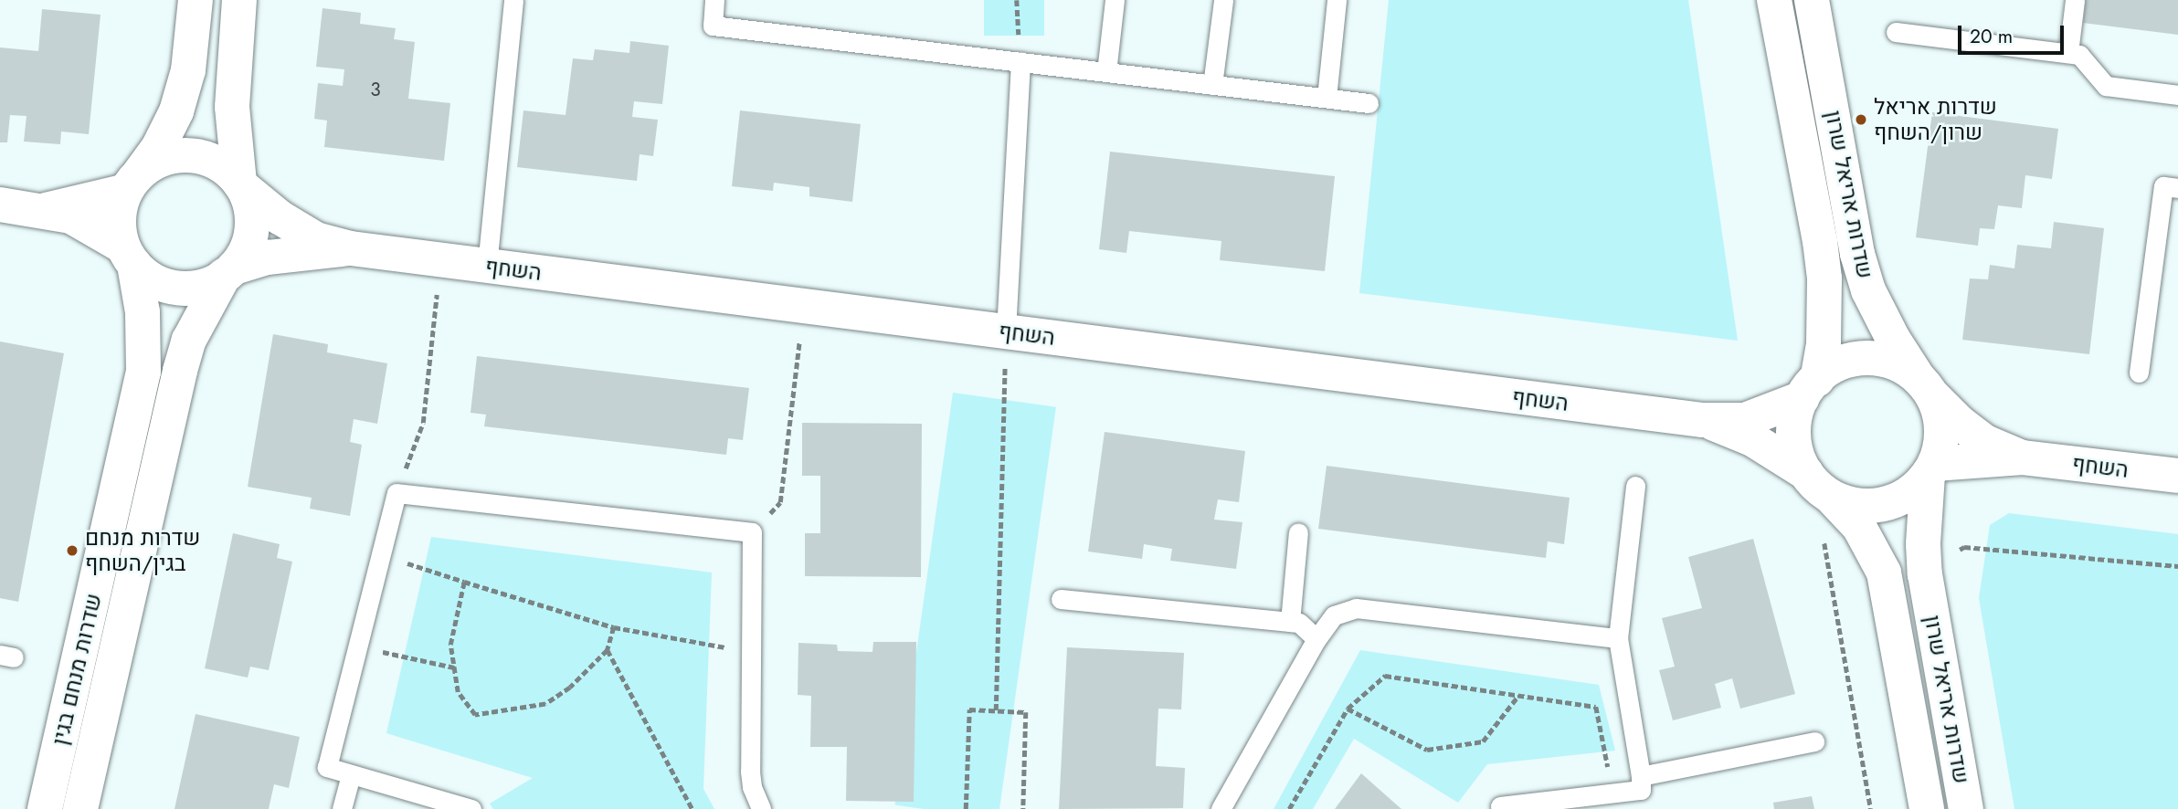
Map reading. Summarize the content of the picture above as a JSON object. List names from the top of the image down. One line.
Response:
{"streets":{"street":["שדרות אריאל שרון","השחף","שדרות מנחם בגין"]},"crossings":[["שדרות אריאל שרון","השחף"],["השחף","שדרות מנחם בגין"]],"places":["שדרות אריאל שרון/השחף","שדרות מנחם בגין/השחף"],"house_numbers":["3"],"scale_bar":"20 m"}
